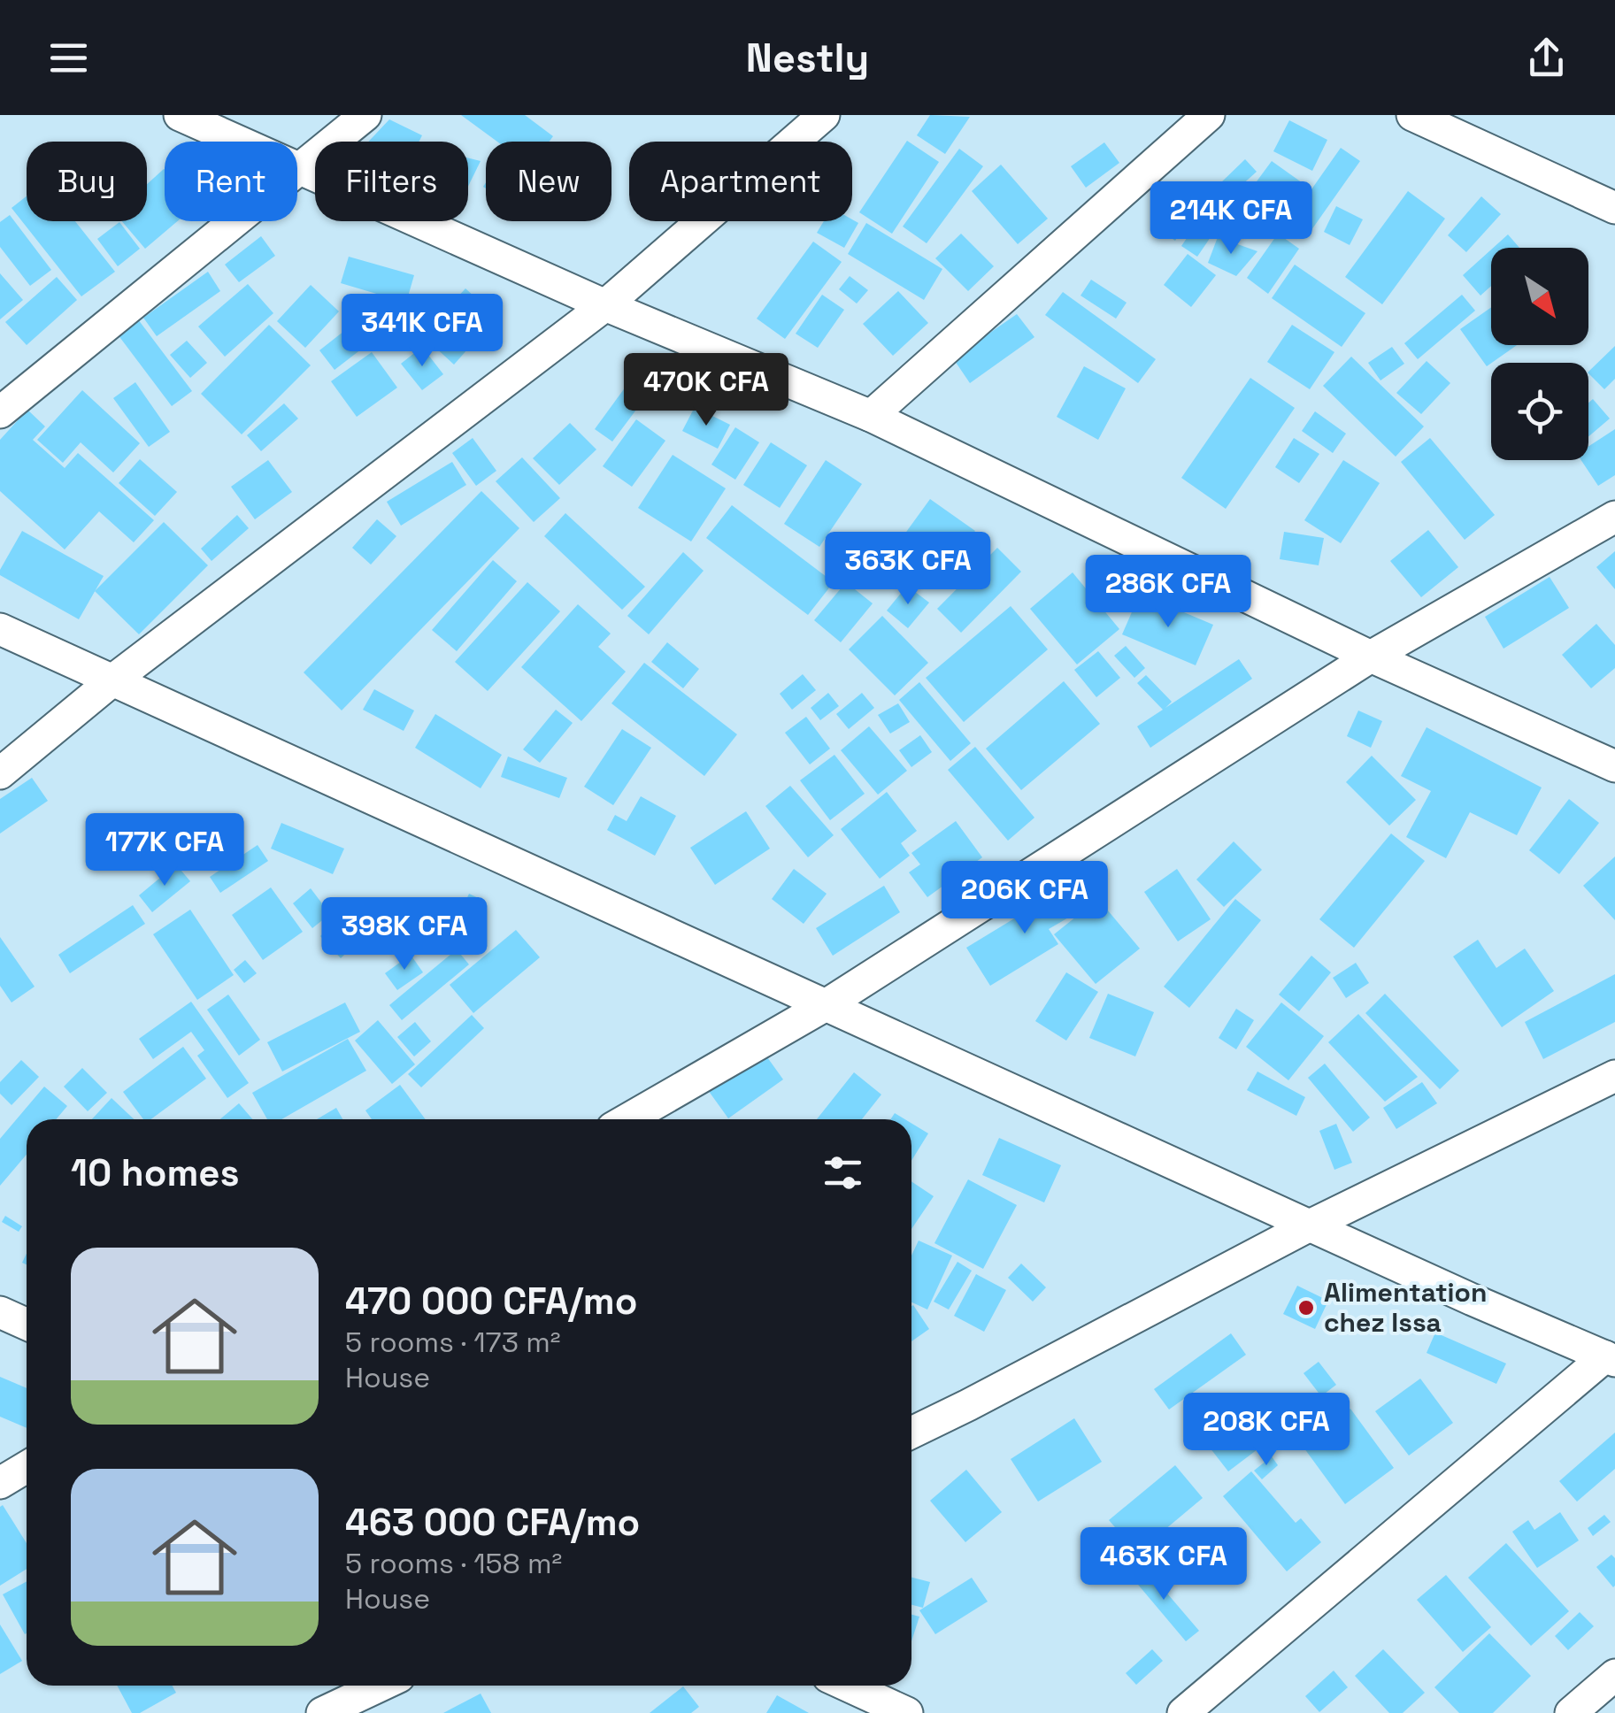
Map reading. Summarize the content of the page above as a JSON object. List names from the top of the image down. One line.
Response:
{"places":["Alimentation chez Issa"],"north":"bottom right","page":{"header":"Nestly","chip":["Buy","Rent","Filters","New","Apartment"],"price":["214K CFA","341K CFA","470K CFA","363K CFA","286K CFA","177K CFA","206K CFA","398K CFA","208K CFA","463K CFA"],"heading":"10 homes","list":[{"name":"470 000 CFA/mo","note":"5 rooms · 173 m² · House"},{"name":"463 000 CFA/mo","note":"5 rooms · 158 m² · House"}]}}
